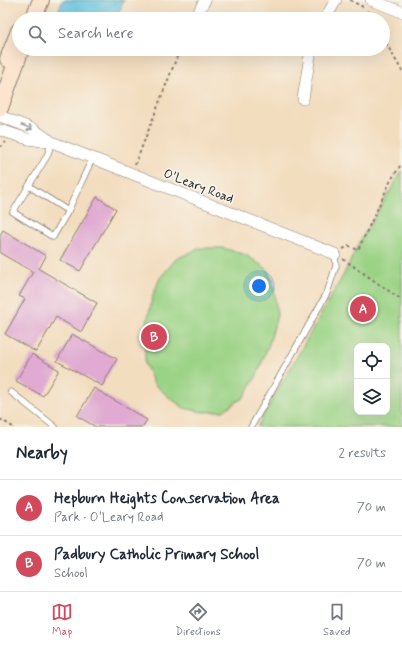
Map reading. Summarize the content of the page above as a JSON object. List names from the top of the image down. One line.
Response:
{"streets":{"street":["O'Leary Road"]},"page":{"search":"Search here","pins":["A","B"],"heading":["Nearby","2 results"],"list":[{"mark":"A","name":"Hepburn Heights Conservation Area","note":"Park · O'Leary Road","value":"70 m"},{"mark":"B","name":"Padbury Catholic Primary School","note":"School","value":"70 m"}],"nav":["Map","Directions","Saved"]}}
